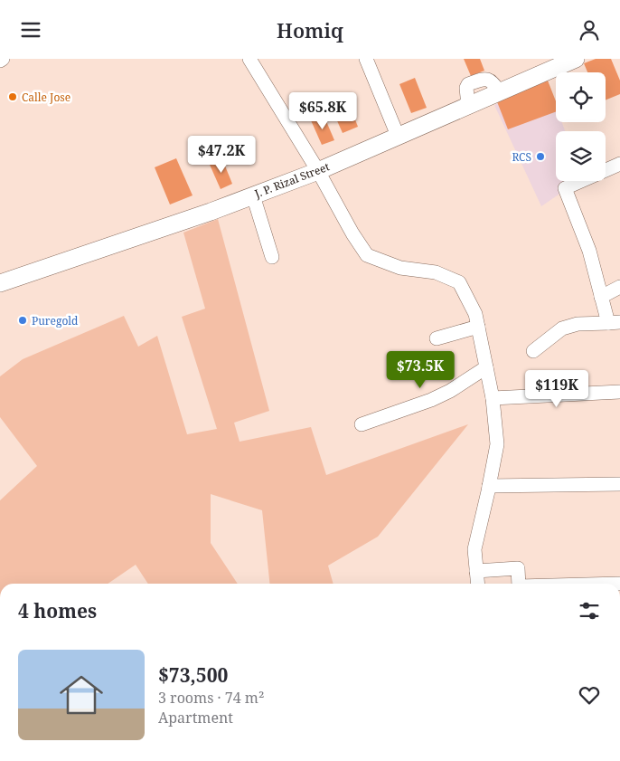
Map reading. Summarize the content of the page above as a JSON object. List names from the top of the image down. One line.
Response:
{"streets":{"main road":["J. P. Rizal Street"]},"places":["Calle Jose","RCS","Puregold"],"page":{"header":"Homiq","price":["$65.8K","$47.2K","$73.5K","$119K"],"heading":"4 homes","list":[{"name":"$73,500","note":"3 rooms · 74 m² · Apartment"}]}}
